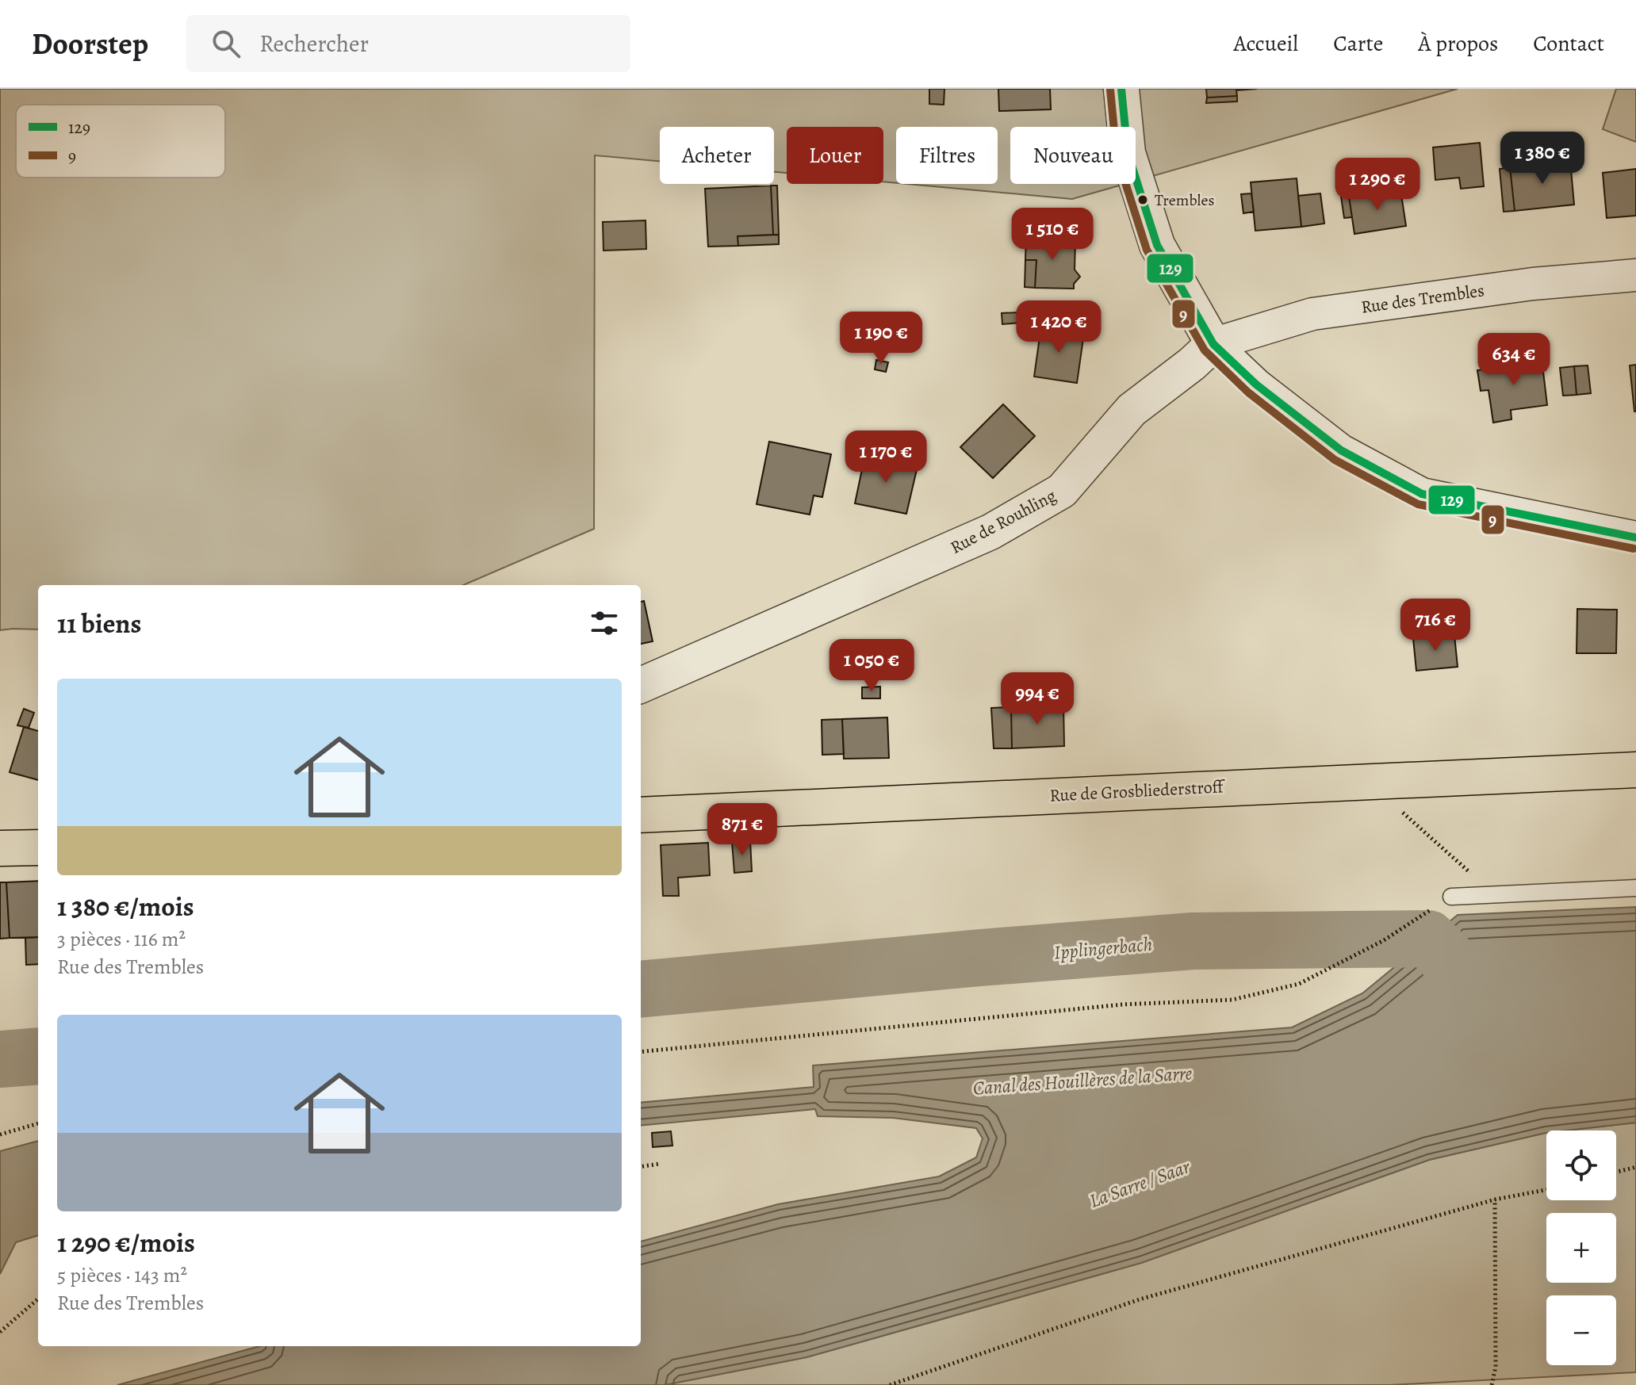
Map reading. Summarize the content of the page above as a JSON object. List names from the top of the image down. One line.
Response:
{"streets":{"main road":["Rue de Grosbliederstroff"],"street":["Rue des Trembles","Rue de Rouhling"]},"crossings":[["Rue des Trembles","Rue de Rouhling"]],"water":["Ipplingerbach","Canal des Houillères de la Sarre","La Sarre / Saar"],"places":["Trembles"],"lines":["transit line 129","transit line 9"],"legend":["129","9"],"page":{"header":"Doorstep","search":"Rechercher","nav":["Accueil","Carte","À propos","Contact"],"chip":["Acheter","Louer","Filtres","Nouveau"],"price":["1 380 €","1 290 €","1 510 €","1 420 €","1 190 €","634 €","1 170 €","716 €","1 050 €","994 €","871 €"],"heading":"11 biens","list":[{"name":"1 380 €/mois","note":"3 pièces · 116 m² · Rue des Trembles"},{"name":"1 290 €/mois","note":"5 pièces · 143 m² · Rue des Trembles"}],"map_buttons":["+","−"]}}
